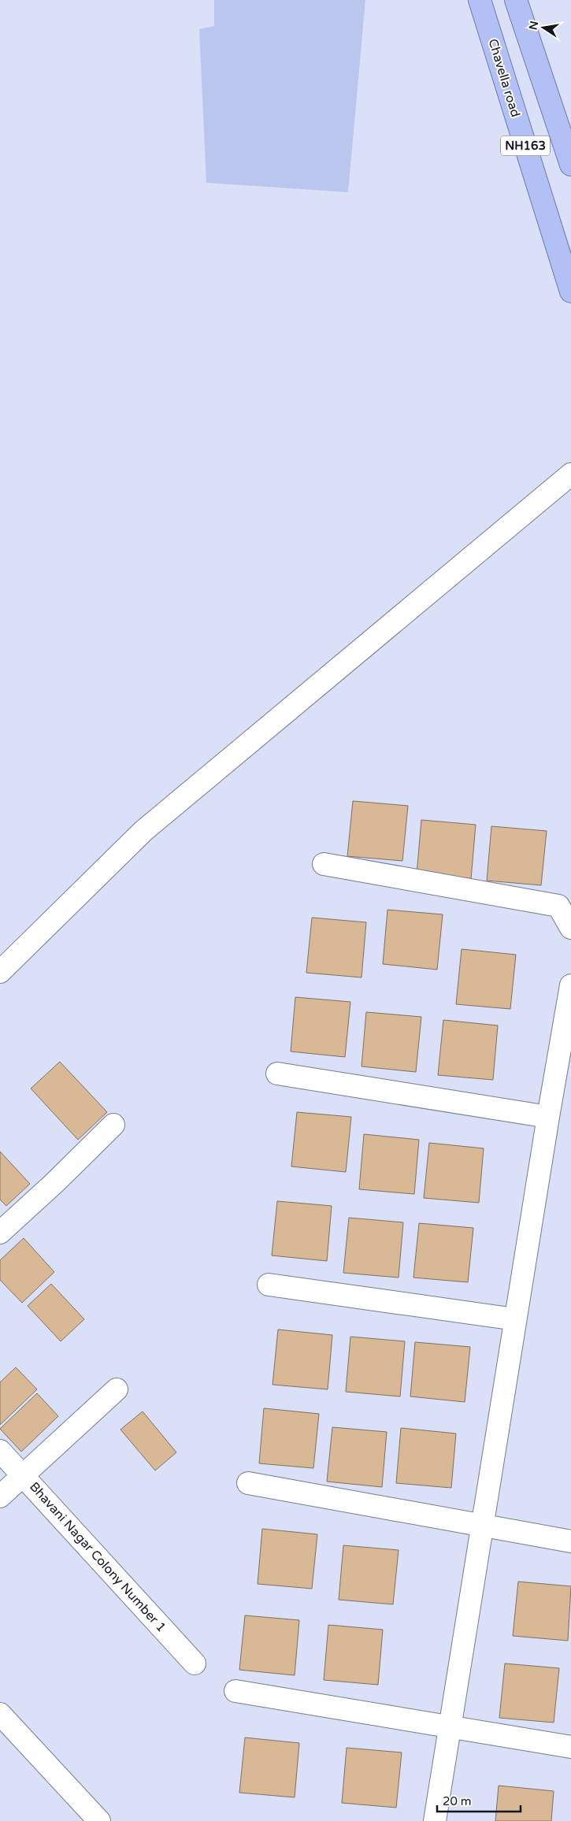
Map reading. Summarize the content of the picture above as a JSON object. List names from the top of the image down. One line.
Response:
{"streets":{"highway":["Chavella road","NH163"],"street":["Bhavani Nagar Colony Number 1"]},"scale_bar":"20 m","north":"left"}
